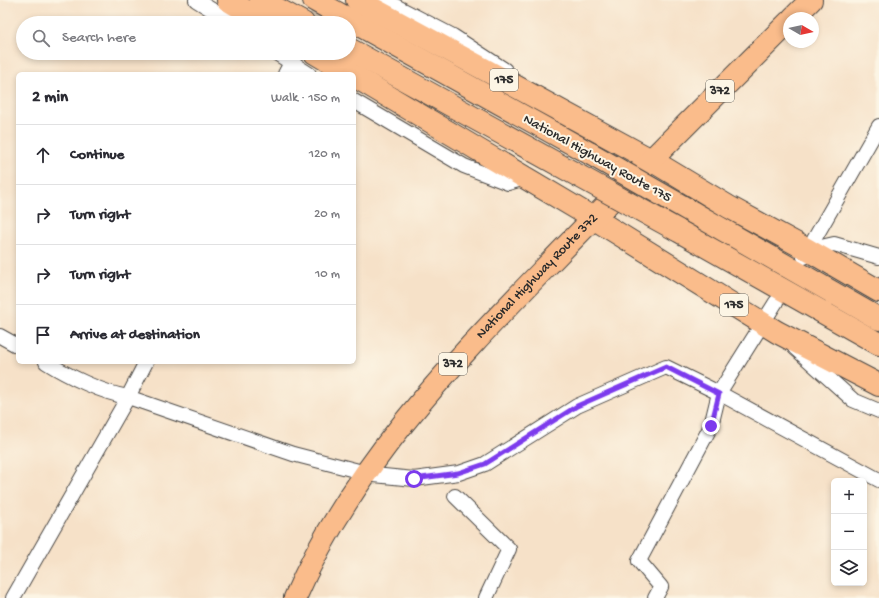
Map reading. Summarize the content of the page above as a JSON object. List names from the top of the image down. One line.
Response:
{"streets":{"highway":["175","372","National Highway Route 175","National Highway Route 372"]},"crossings":[["175","National Highway Route 372"]],"north":"right","page":{"search":"Search here","heading":["2 min","Walk · 150 m"],"list":[["Continue","120 m"],["Turn right","20 m"],["Turn right","10 m"],"Arrive at destination"],"map_buttons":["+","−"]}}
